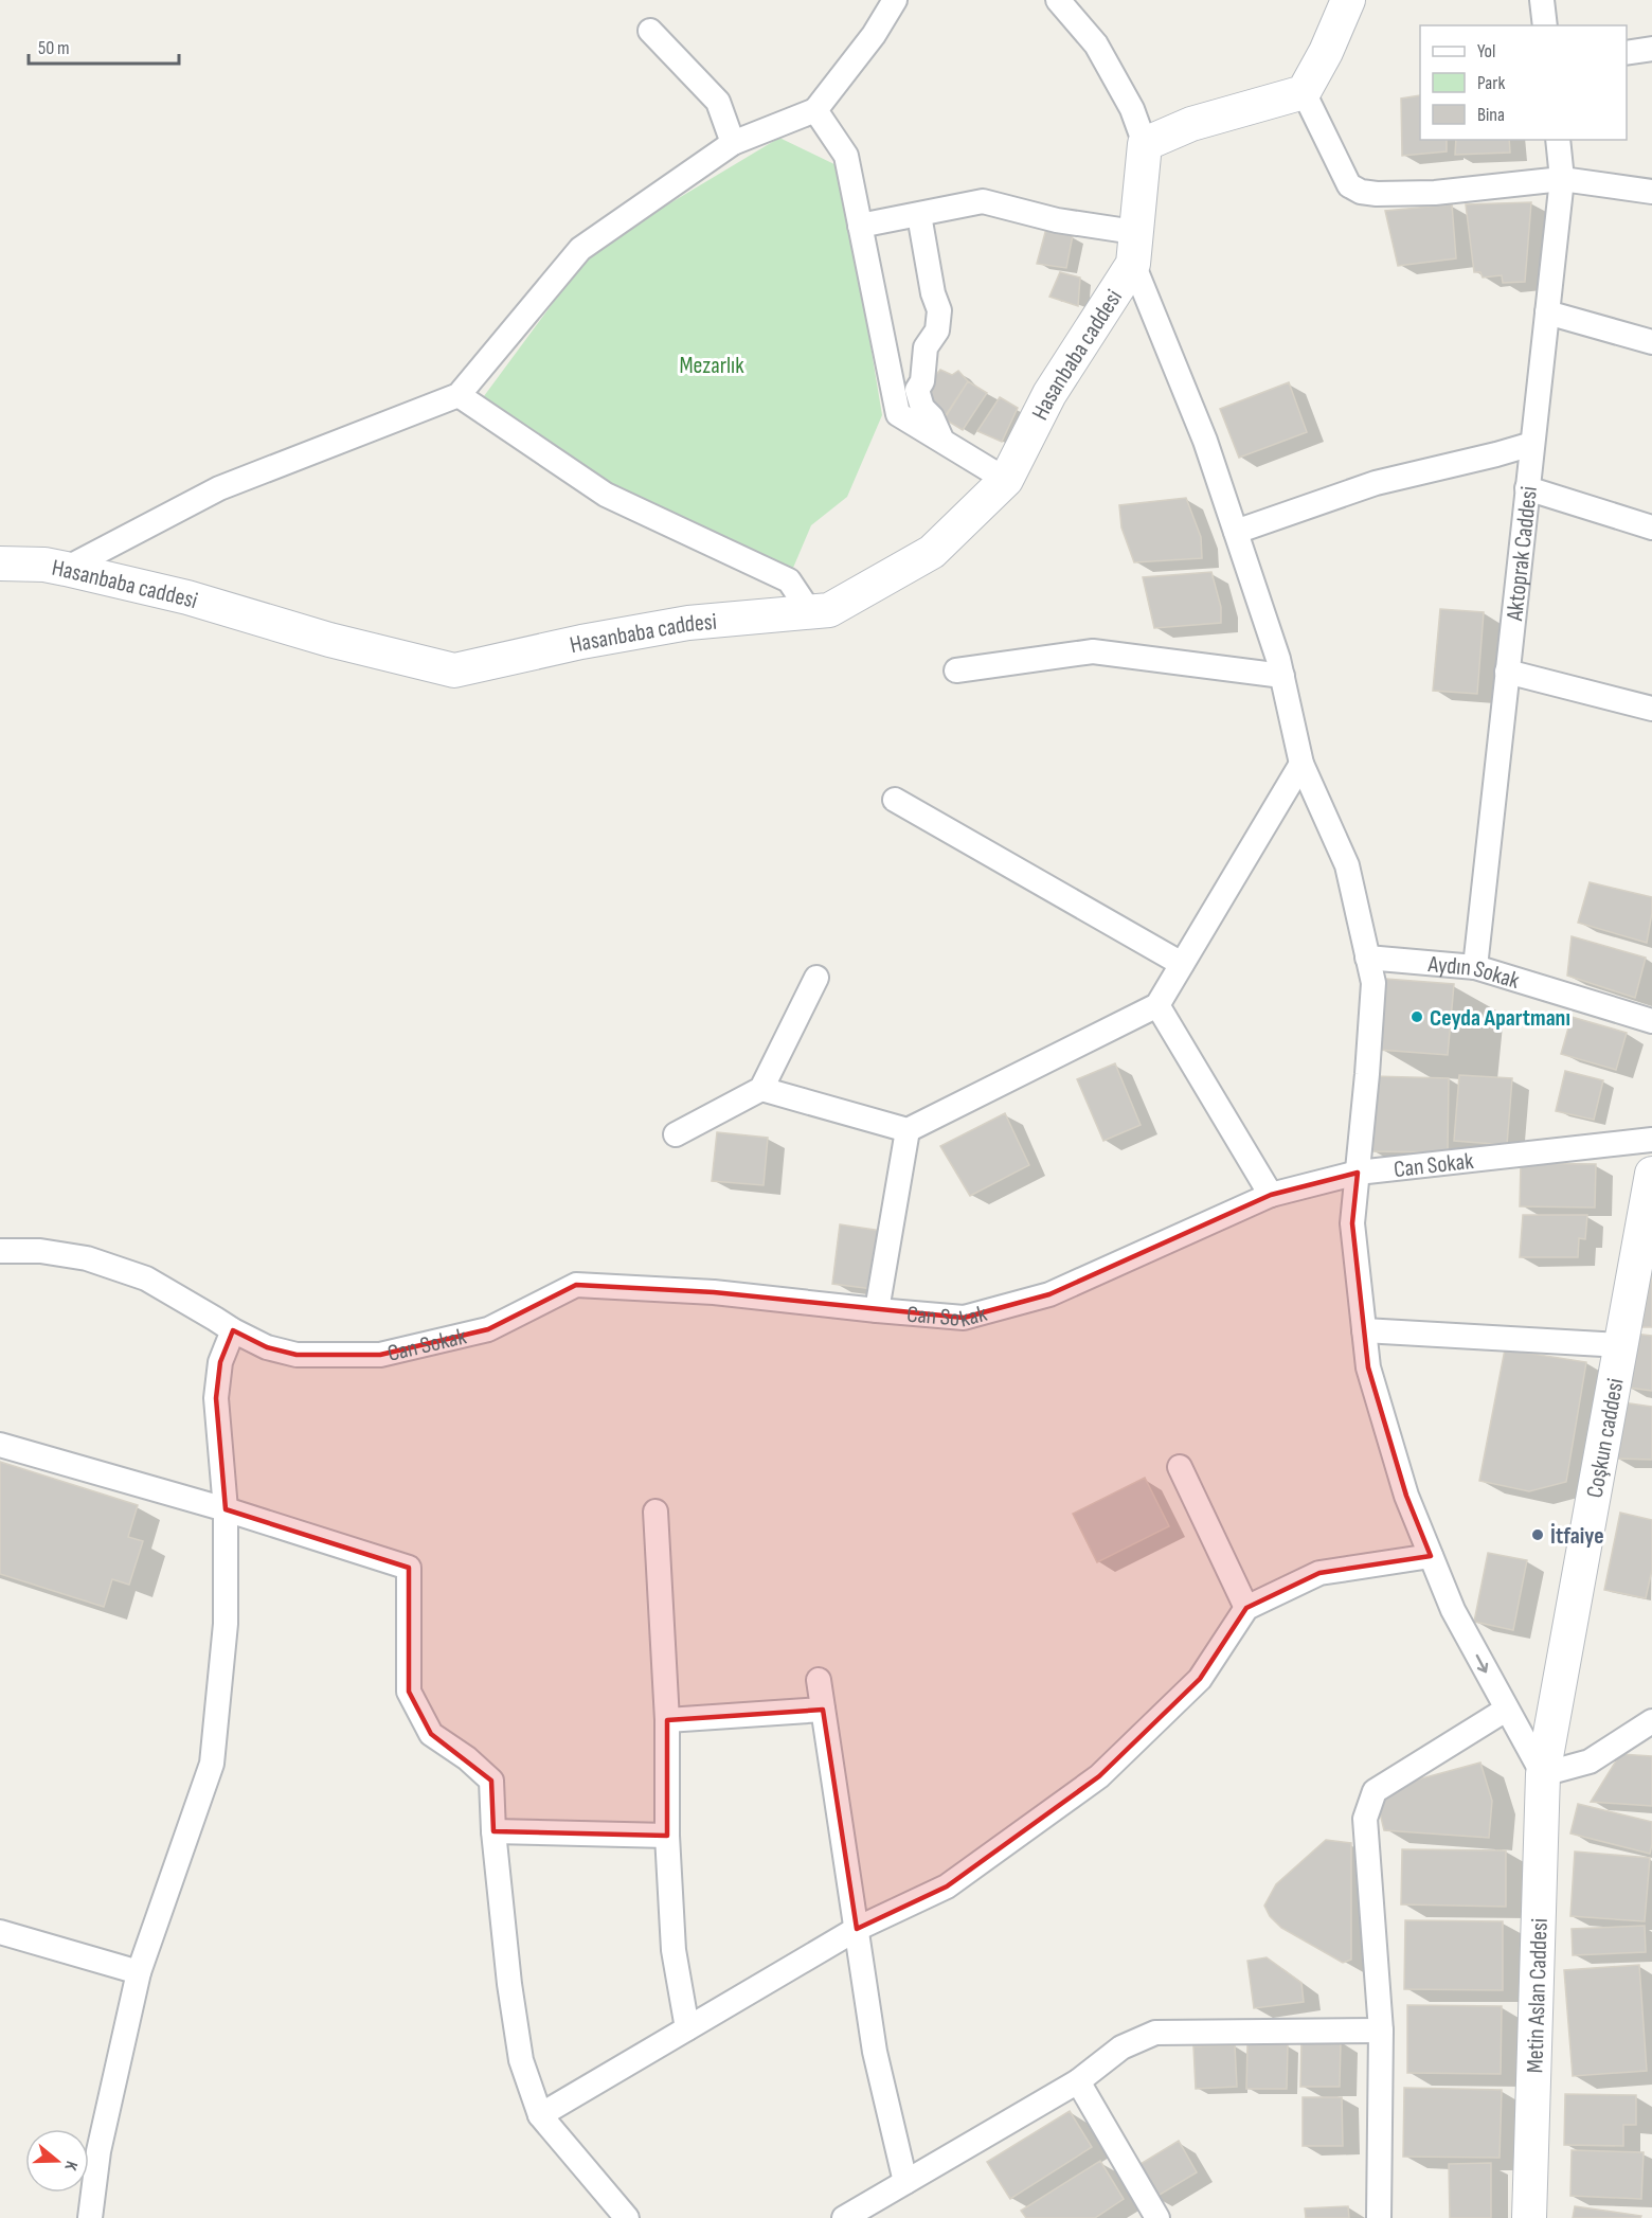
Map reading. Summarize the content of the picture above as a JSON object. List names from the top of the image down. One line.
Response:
{"streets":{"street":["Hasanbaba caddesi","Aktoprak Caddesi","Aydın Sokak","Can Sokak","Coşkun caddesi","Metin Aslan Caddesi"]},"crossings":[["Aktoprak Caddesi","Aydın Sokak"],["Coşkun caddesi","Metin Aslan Caddesi"]],"parks":["Mezarlık"],"places":["Ceyda Apartmanı","İtfaiye"],"legend":["Yol","Park","Bina"],"scale_bar":"50 m","north":"right"}
